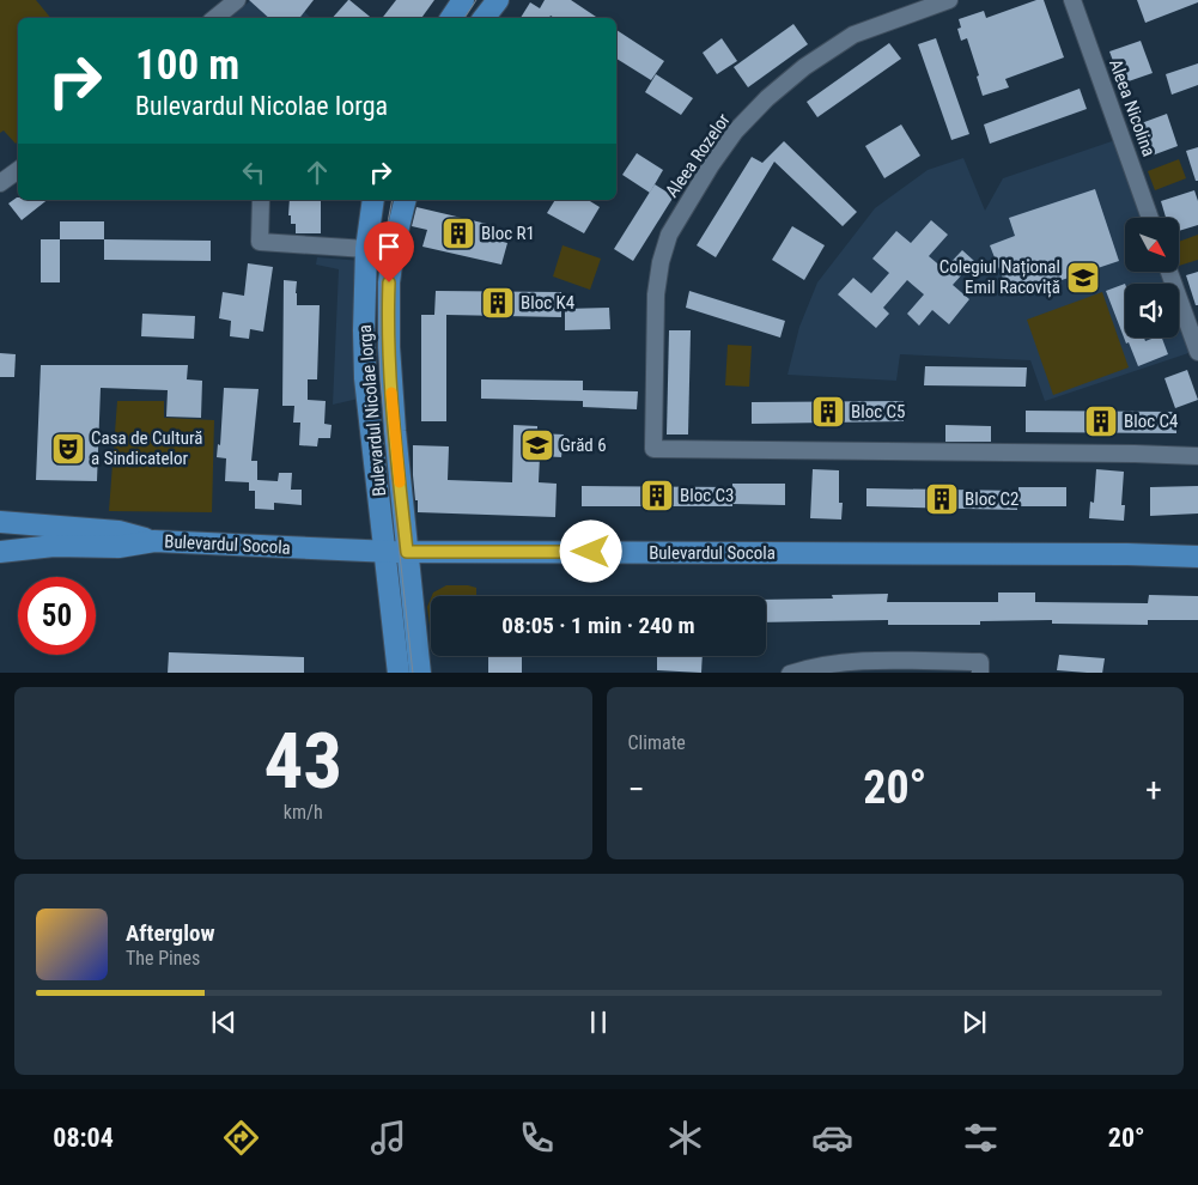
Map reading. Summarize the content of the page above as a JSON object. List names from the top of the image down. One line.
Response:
{"streets":{"main road":["Bulevardul Nicolae Iorga","Bulevardul Socola"],"street":["Aleea Nicolina","Aleea Rozelor"]},"crossings":[["Bulevardul Nicolae Iorga","Bulevardul Socola"]],"places":{"building":["Bloc R1","Bloc K4","Bloc C5","Bloc C4","Bloc C3","Bloc C2"],"school or university":["Colegiul Național Emil Racoviță","Grăd 6"],"theatre":["Casa de Cultură a Sindicatelor"]},"north":"bottom right","page":{"turn":["100 m","Bulevardul Nicolae Iorga"],"limit":"50","trip":"08:05 · 1 min · 240 m","tile":[["43","km/h"],"Climate"],"heat":["−","20°","+"],"song":["Afterglow","The Pines"],"tabs":["08:04","20°"]}}
